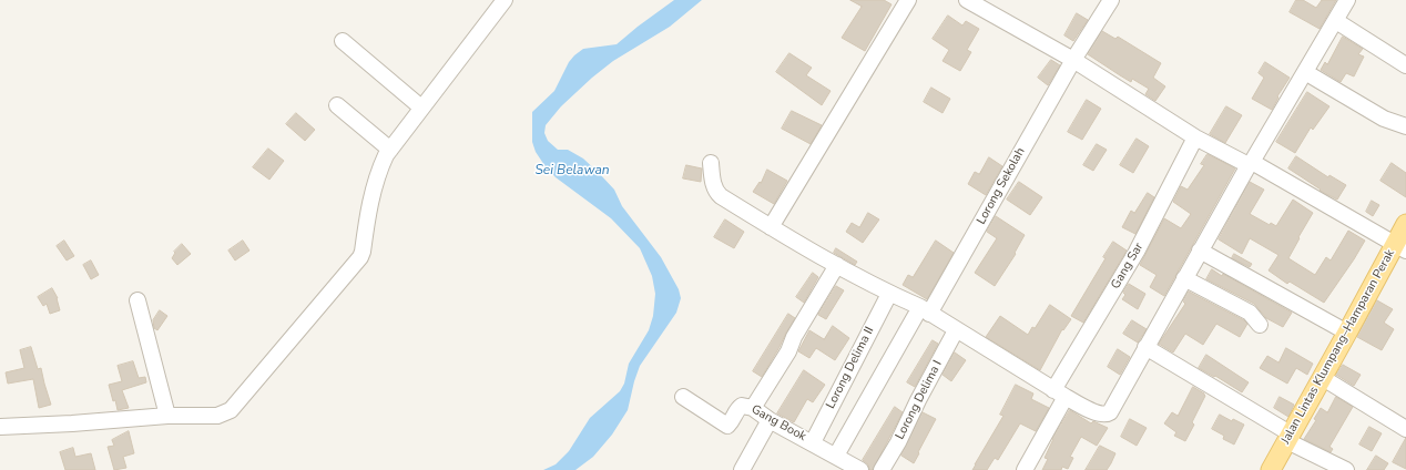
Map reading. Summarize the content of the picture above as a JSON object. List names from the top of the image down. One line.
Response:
{"streets":{"main road":["Jalan Lintas Klumpang–Hamparan Perak"],"street":["Lorong Sekolah","Gang Sar","Lorong Delima II","Lorong Delima I","Gang Book"]},"crossings":[["Lorong Sekolah","Gang Book"],["Lorong Delima II","Gang Book"]],"water":["Sei Belawan"]}
